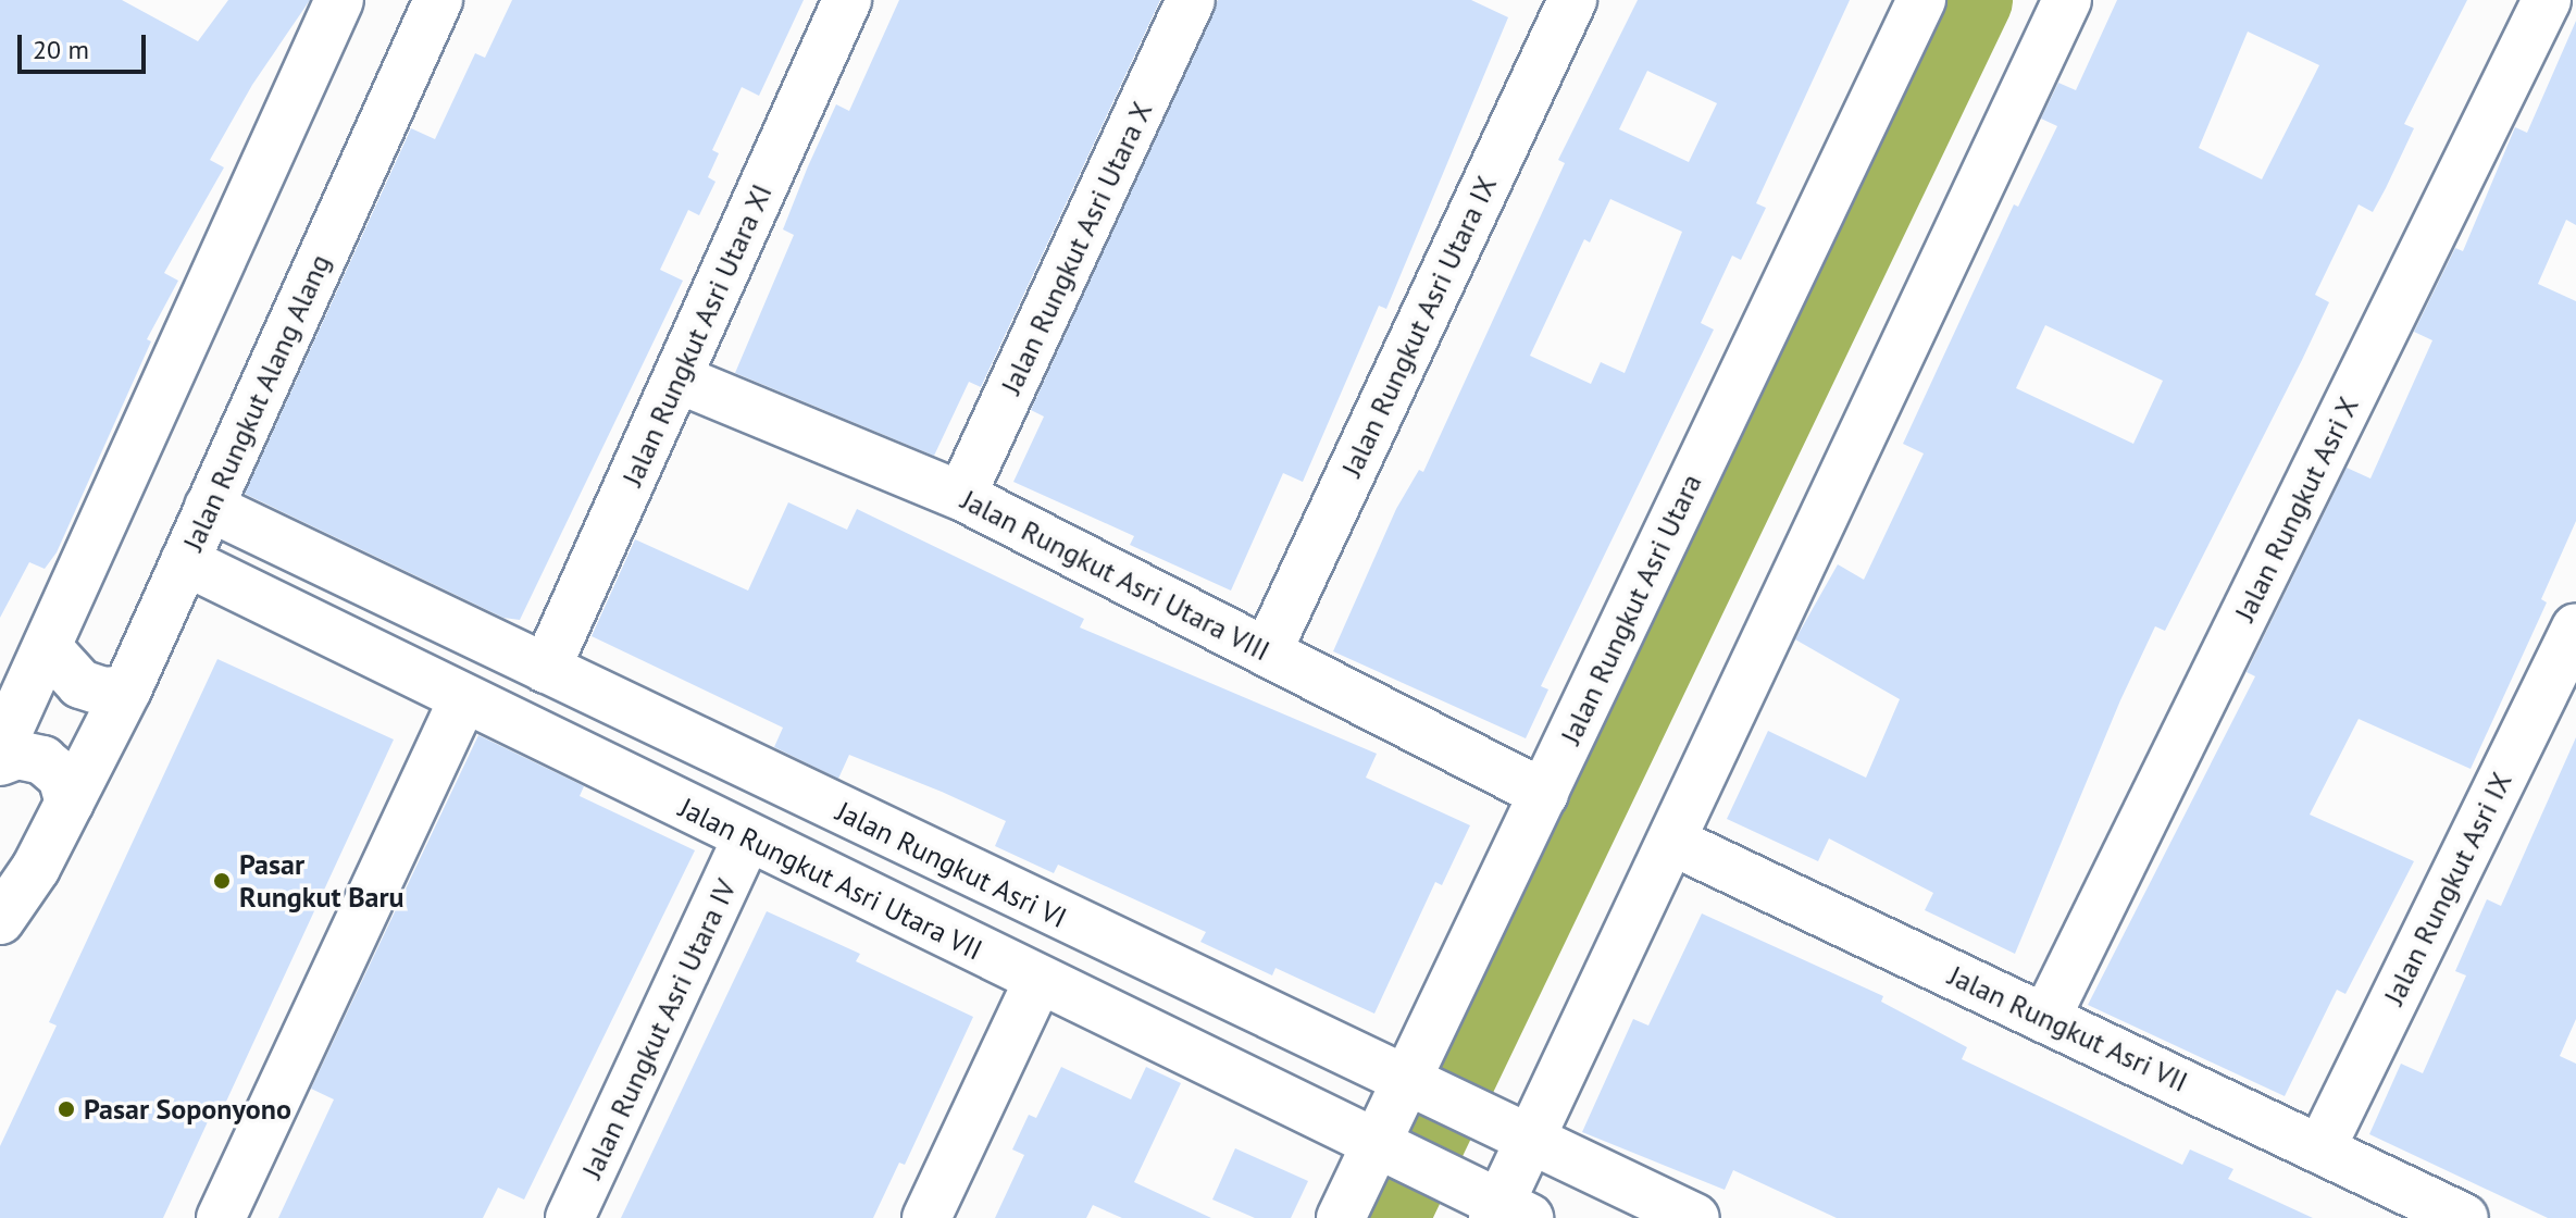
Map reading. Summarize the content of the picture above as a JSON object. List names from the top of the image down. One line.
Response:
{"streets":{"street":["Jalan Rungkut Asri Utara X","Jalan Rungkut Asri Utara IX","Jalan Rungkut Asri Utara XI","Jalan Rungkut Alang Alang","Jalan Rungkut Asri X","Jalan Rungkut Asri Utara VIII","Jalan Rungkut Asri Utara","Jalan Rungkut Asri VI","Jalan Rungkut Asri Utara VII","Jalan Rungkut Asri IX","Jalan Rungkut Asri Utara IV","Jalan Rungkut Asri VII"]},"crossings":[["Jalan Rungkut Asri Utara X","Jalan Rungkut Asri Utara VIII"],["Jalan Rungkut Asri Utara IX","Jalan Rungkut Asri Utara VIII"],["Jalan Rungkut Asri Utara XI","Jalan Rungkut Asri Utara VIII"],["Jalan Rungkut Asri Utara XI","Jalan Rungkut Asri VI"],["Jalan Rungkut Alang Alang","Jalan Rungkut Asri VI"],["Jalan Rungkut Alang Alang","Jalan Rungkut Asri Utara VII"],["Jalan Rungkut Asri X","Jalan Rungkut Asri VII"],["Jalan Rungkut Asri Utara VIII","Jalan Rungkut Asri Utara"],["Jalan Rungkut Asri Utara","Jalan Rungkut Asri VI"],["Jalan Rungkut Asri Utara","Jalan Rungkut Asri Utara VII"],["Jalan Rungkut Asri Utara VII","Jalan Rungkut Asri Utara IV"],["Jalan Rungkut Asri IX","Jalan Rungkut Asri VII"]],"places":["Pasar Rungkut Baru","Pasar Soponyono"],"scale_bar":"20 m"}
